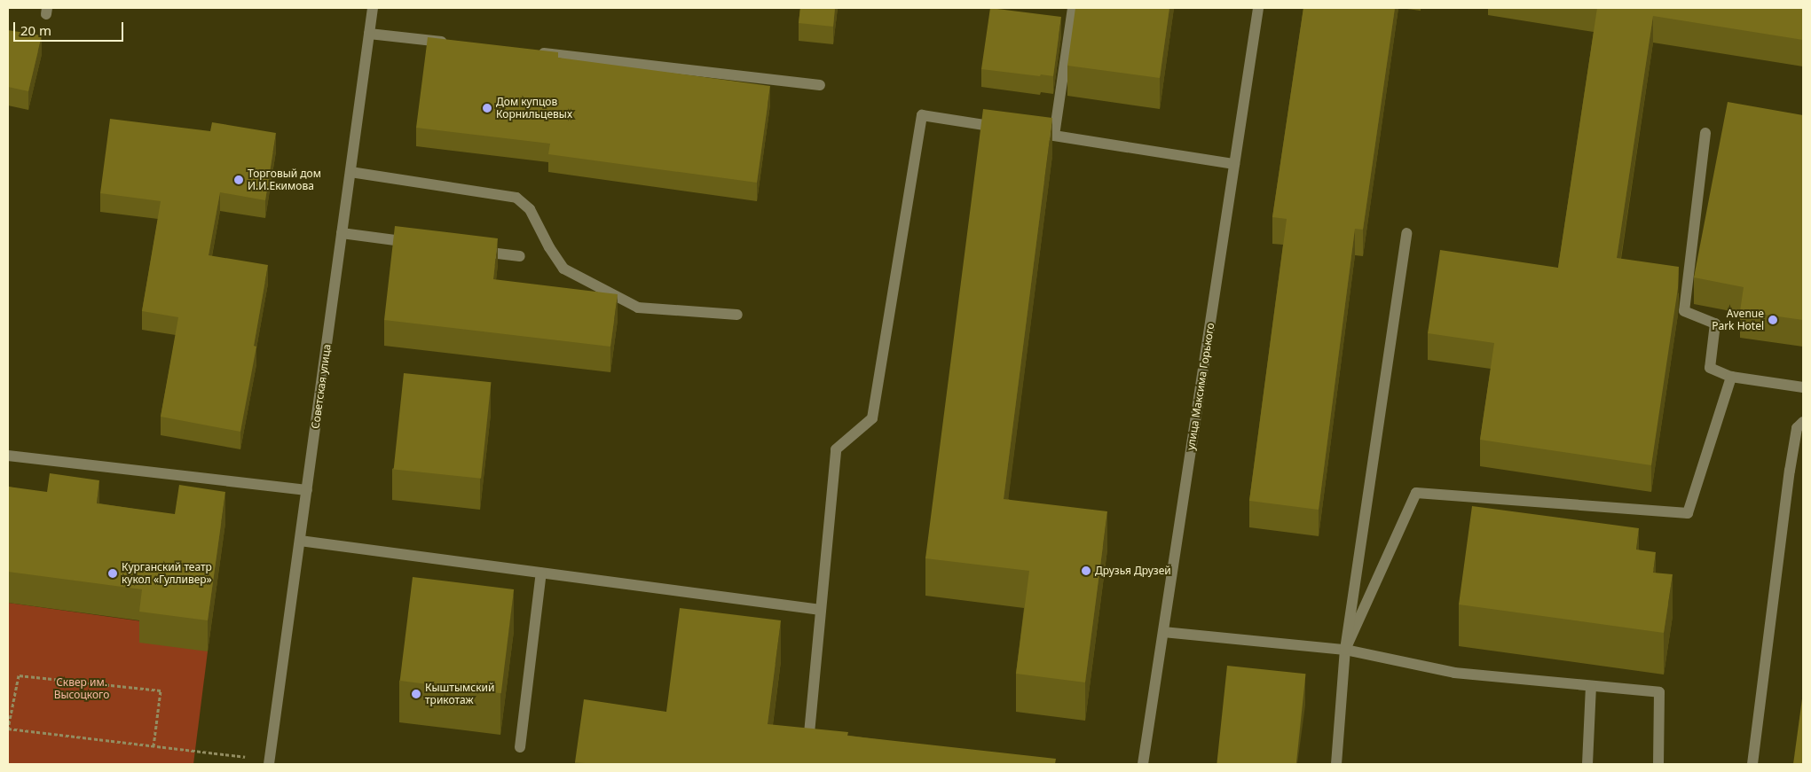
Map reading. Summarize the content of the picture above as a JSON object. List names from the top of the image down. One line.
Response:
{"streets":{"street":["Советская улица","улица Максима Горького"]},"parks":["Сквер им. Высоцкого"],"places":["Дом купцов Корнильцевых","Торговый дом И.И.Екимова","Avenue Park Hotel","Друзья Друзей","Курганский театр кукол «Гулливер»","Кыштымский трикотаж"],"scale_bar":"20 m"}
